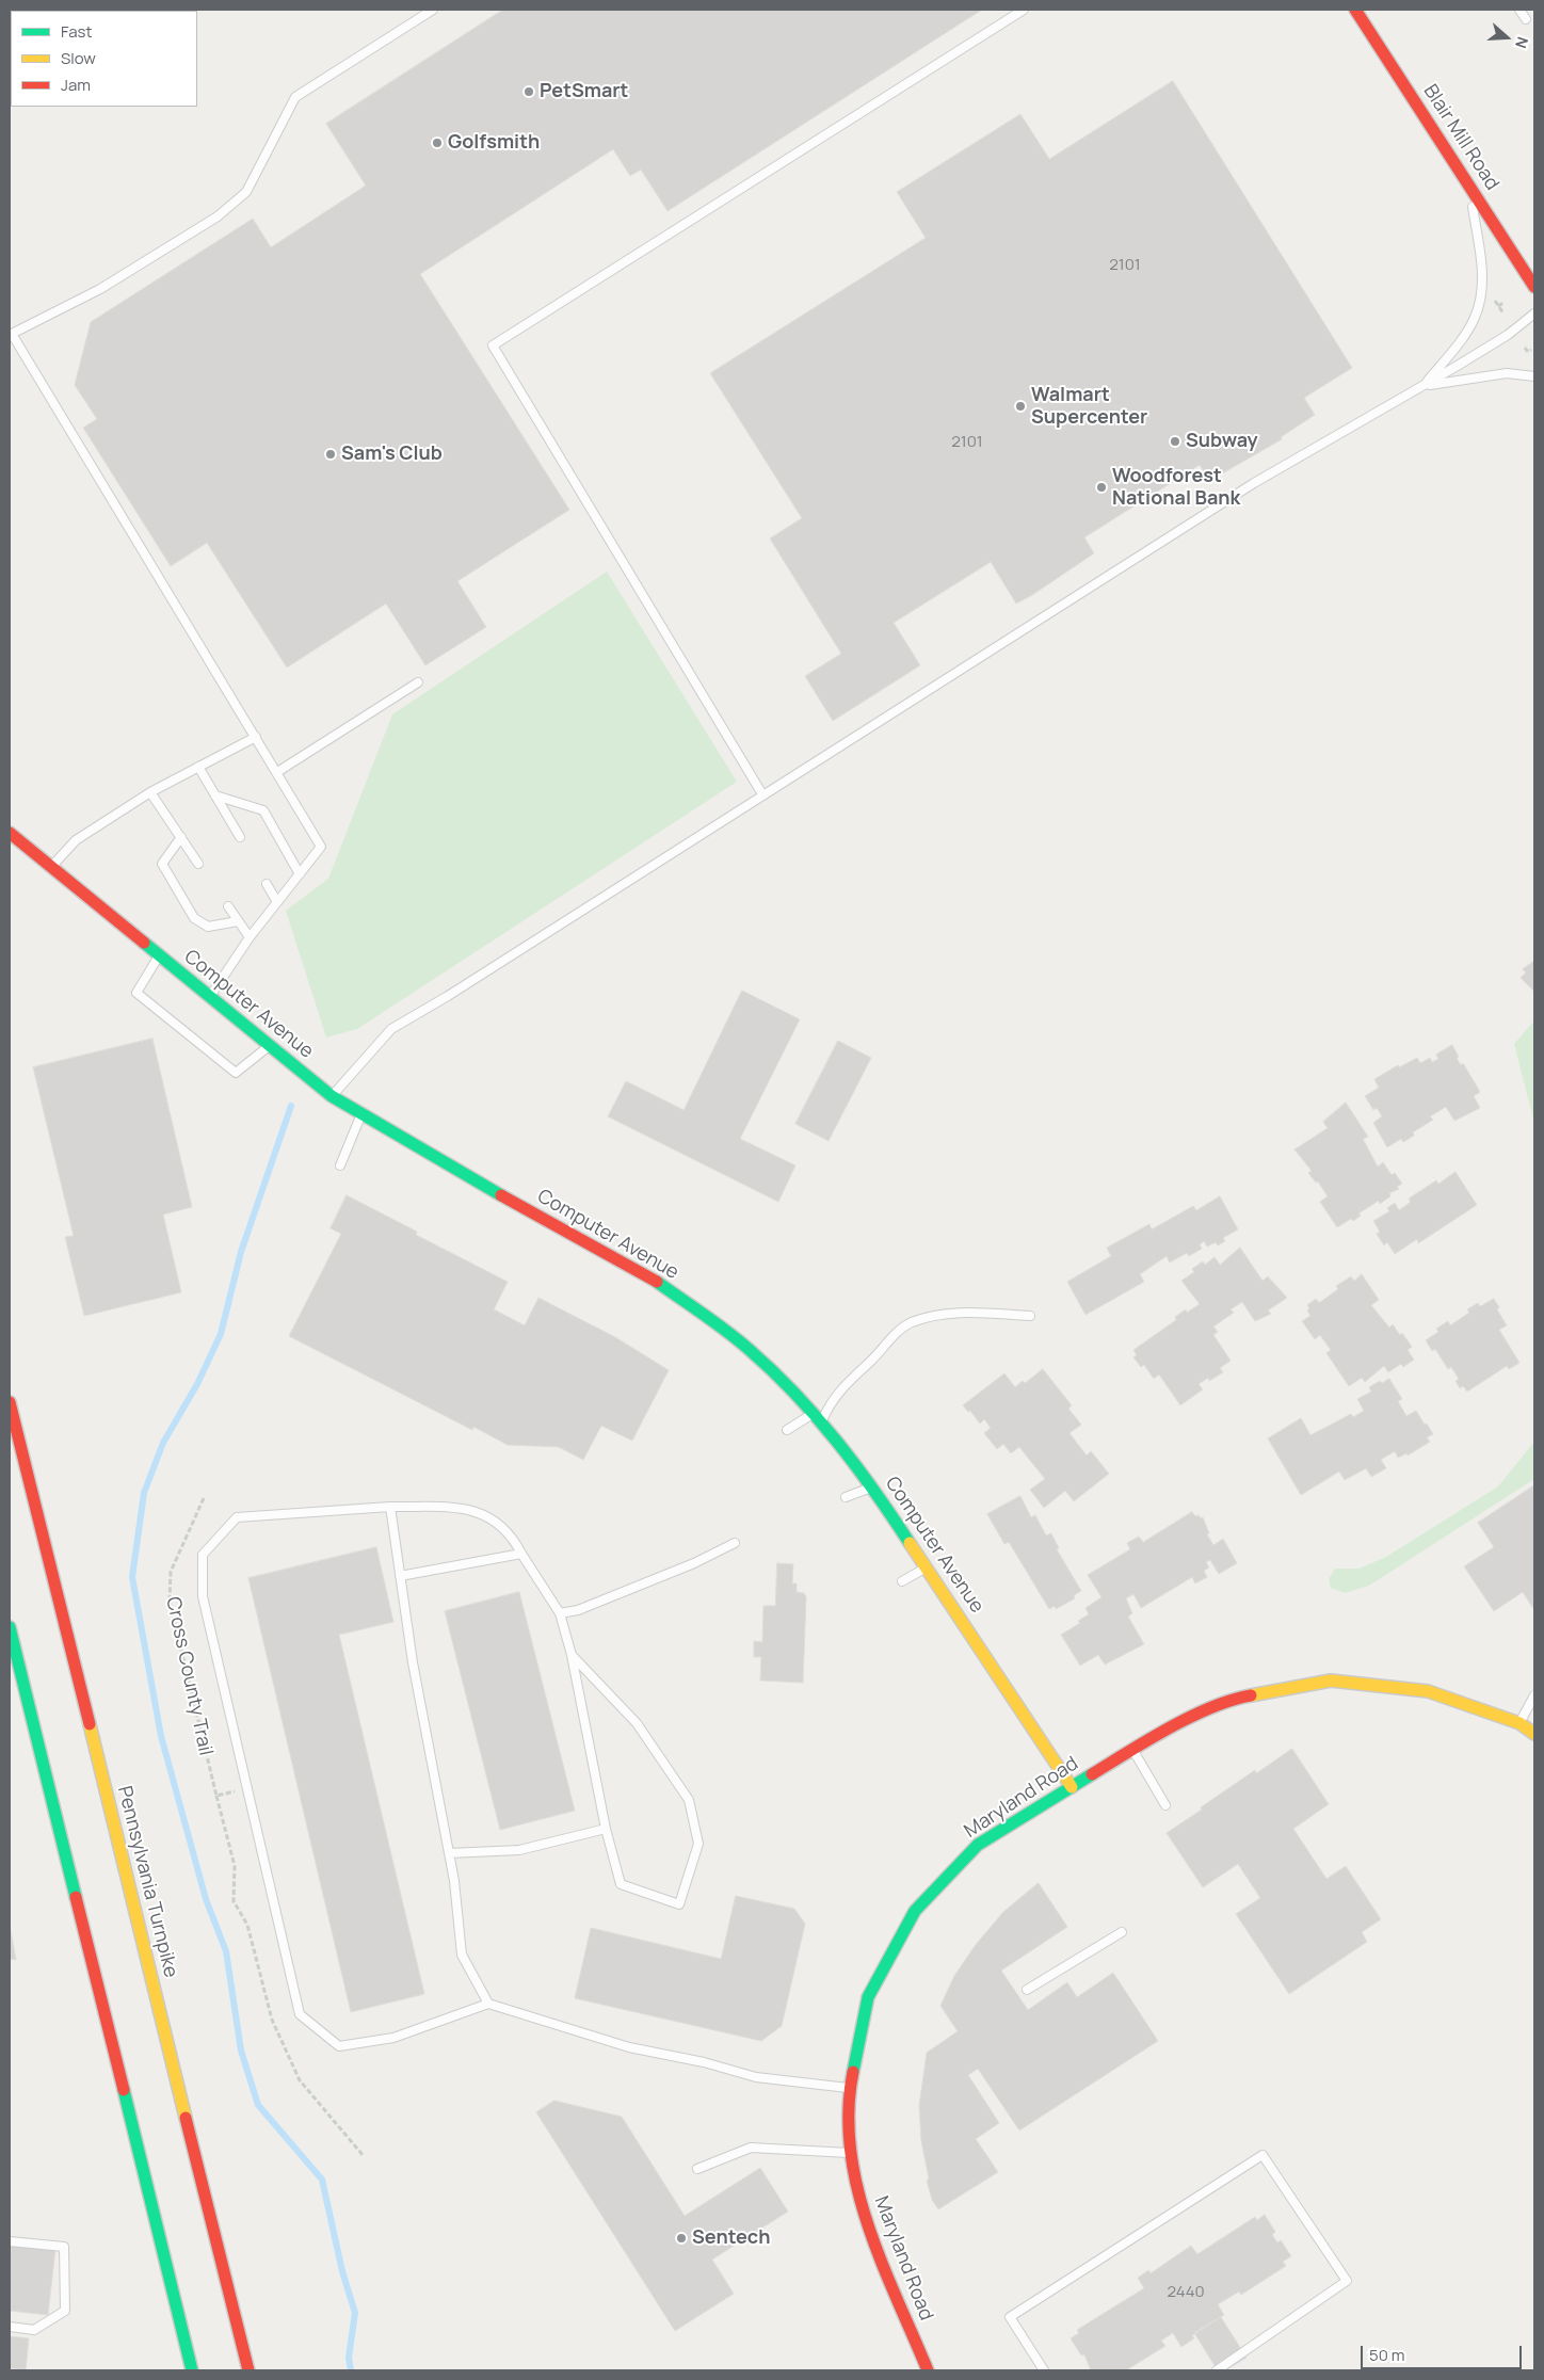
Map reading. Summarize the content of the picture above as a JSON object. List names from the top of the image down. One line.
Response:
{"streets":{"main road":["Blair Mill Road","Computer Avenue","Maryland Road","Pennsylvania Turnpike"],"path":["Cross County Trail"]},"crossings":[["Computer Avenue","Maryland Road"]],"places":["PetSmart","Golfsmith","Walmart Supercenter","Subway","Sam's Club","Woodforest National Bank","Sentech"],"house_numbers":["2101","2101","2440"],"legend":["Fast","Slow","Jam"],"scale_bar":"50 m","north":"right"}
